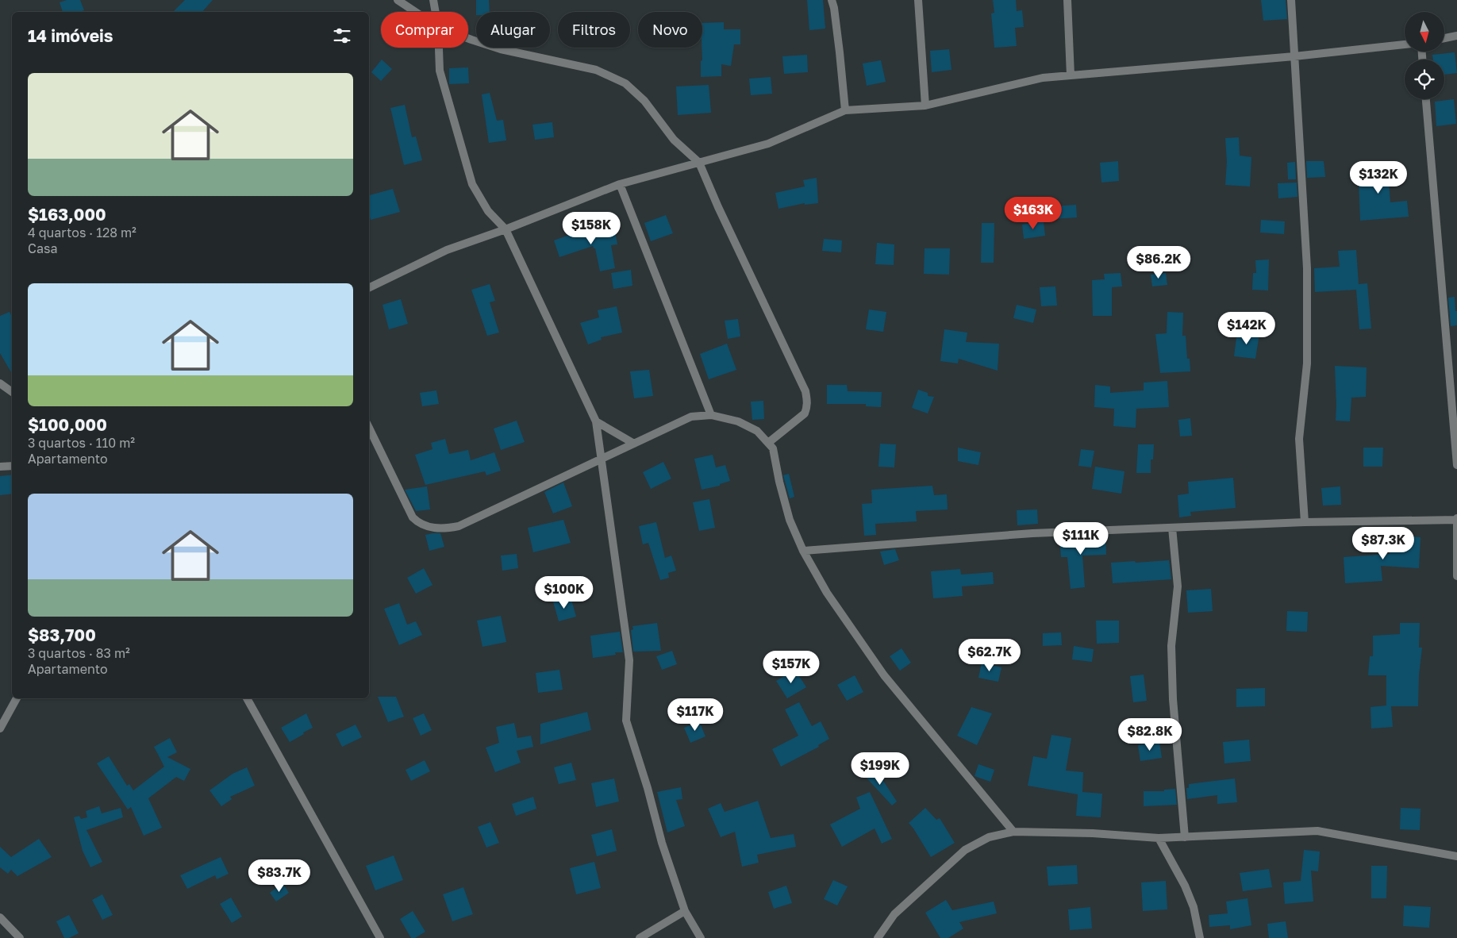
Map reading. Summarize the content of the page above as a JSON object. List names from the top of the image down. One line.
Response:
{"north":"bottom","page":{"chip":["Comprar","Alugar","Filtros","Novo"],"heading":"14 imóveis","list":[{"name":"$163,000","note":"4 quartos · 128 m² · Casa"},{"name":"$100,000","note":"3 quartos · 110 m² · Apartamento"},{"name":"$83,700","note":"3 quartos · 83 m² · Apartamento"}],"price":["$132K","$163K","$158K","$86.2K","$142K","$111K","$87.3K","$100K","$62.7K","$157K","$117K","$82.8K","$199K","$83.7K"]}}
